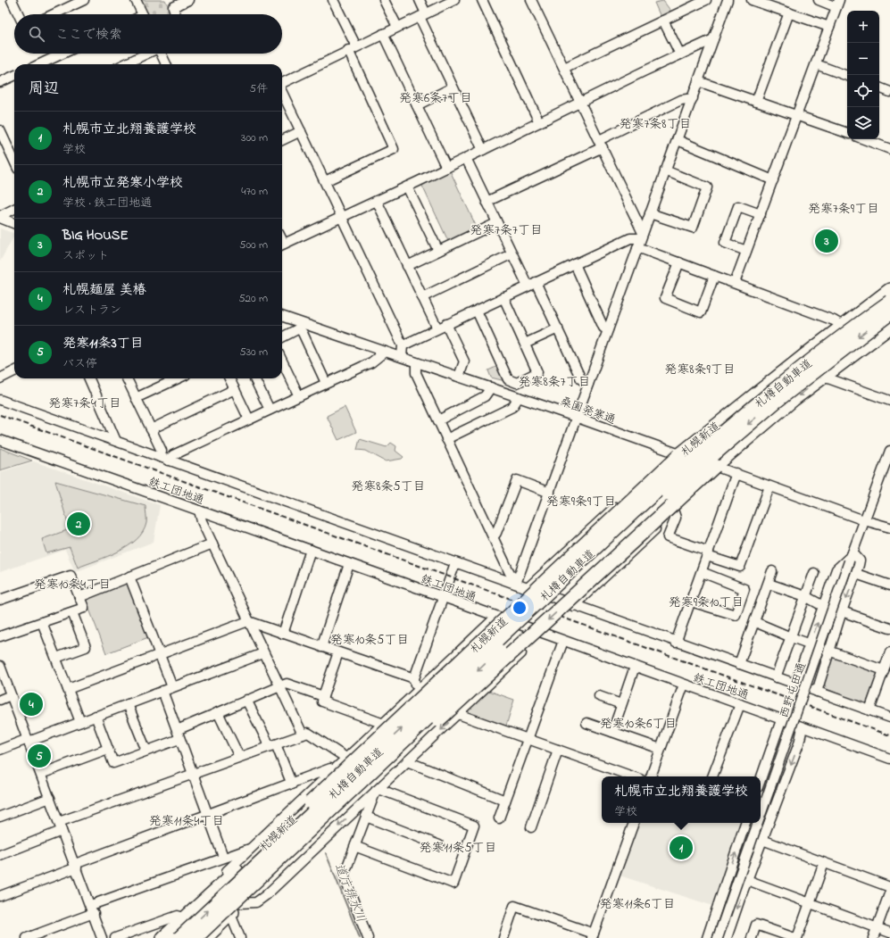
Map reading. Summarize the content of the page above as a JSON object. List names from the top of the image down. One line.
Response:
{"streets":{"highway":["札樽自動車道","札幌新道"],"street":["桑園発寒通","鉄工団地通","西野屯田通"]},"crossings":[["桑園発寒通","札幌新道"],["桑園発寒通","西野屯田通"]],"districts":["発寒6条7丁目","発寒7条8丁目","発寒7条9丁目","発寒7条7丁目","発寒8条9丁目","発寒8条7丁目","発寒7条4丁目","発寒8条5丁目","発寒9条9丁目","発寒10条4丁目","発寒9条10丁目","発寒10条5丁目","発寒10条6丁目","発寒11条4丁目","発寒11条5丁目","発寒11条6丁目"],"water":["道庁排水川"],"page":{"map_buttons":["+","−"],"search":"ここで検索","heading":["周辺","5件"],"list":[{"mark":"1","name":"札幌市立北翔養護学校","note":"学校","value":"300 m"},{"mark":"2","name":"札幌市立発寒小学校","note":"学校 · 鉄工団地通","value":"470 m"},{"mark":"3","name":"BIG HOUSE","note":"スポット","value":"500 m"},{"mark":"4","name":"札幌麺屋 美椿","note":"レストラン","value":"520 m"},{"mark":"5","name":"発寒11条3丁目","note":"バス停","value":"530 m"}],"pins":["3","2","4","5","1"],"popup":["札幌市立北翔養護学校","学校"]}}
